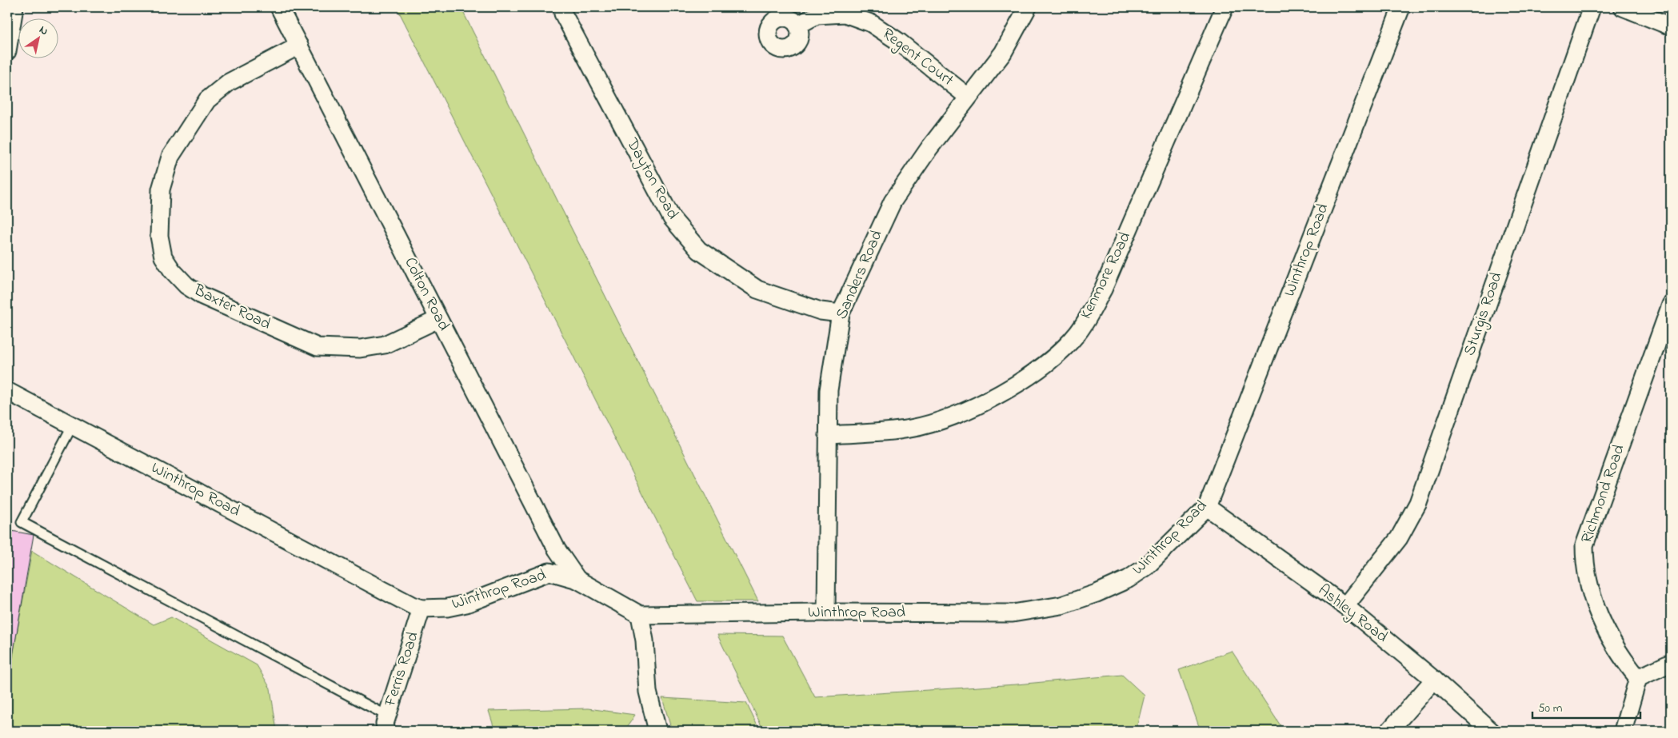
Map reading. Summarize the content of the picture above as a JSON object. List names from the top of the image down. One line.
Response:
{"streets":{"street":["Regent Court","Dayton Road","Winthrop Road","Sanders Road","Kenmore Road","Colton Road","Baxter Road","Sturgis Road","Richmond Road","Ashley Road","Ferris Road"]},"crossings":[["Regent Court","Sanders Road"],["Dayton Road","Sanders Road"],["Winthrop Road","Sanders Road"],["Winthrop Road","Colton Road"],["Winthrop Road","Ashley Road"],["Winthrop Road","Ferris Road"],["Sanders Road","Kenmore Road"],["Colton Road","Baxter Road"],["Sturgis Road","Ashley Road"]],"scale_bar":"50 m","north":"top right"}
